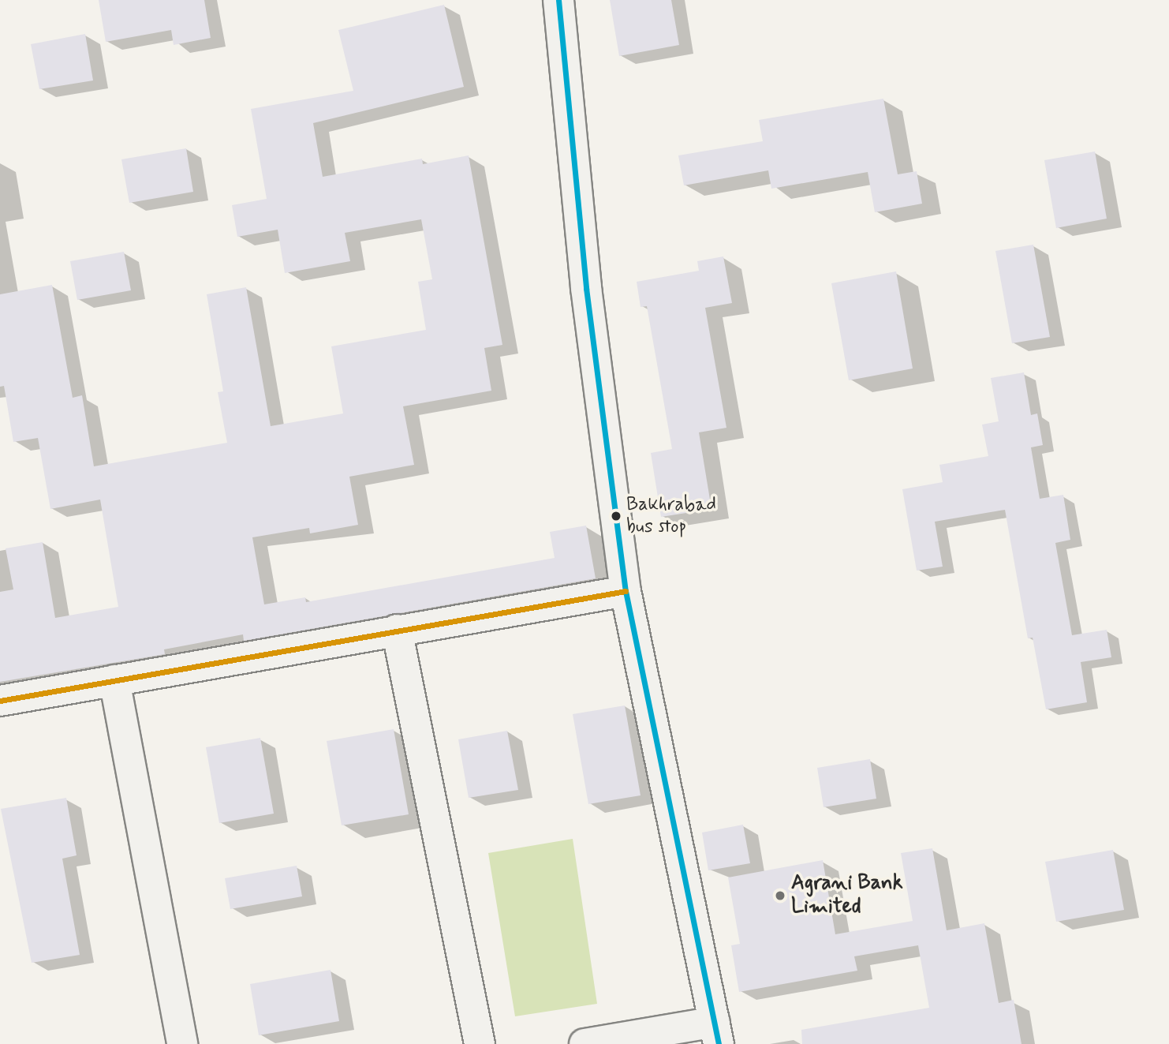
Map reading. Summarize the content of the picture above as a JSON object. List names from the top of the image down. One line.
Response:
{"places":["Bakhrabad bus stop","Agrani Bank Limited"]}
